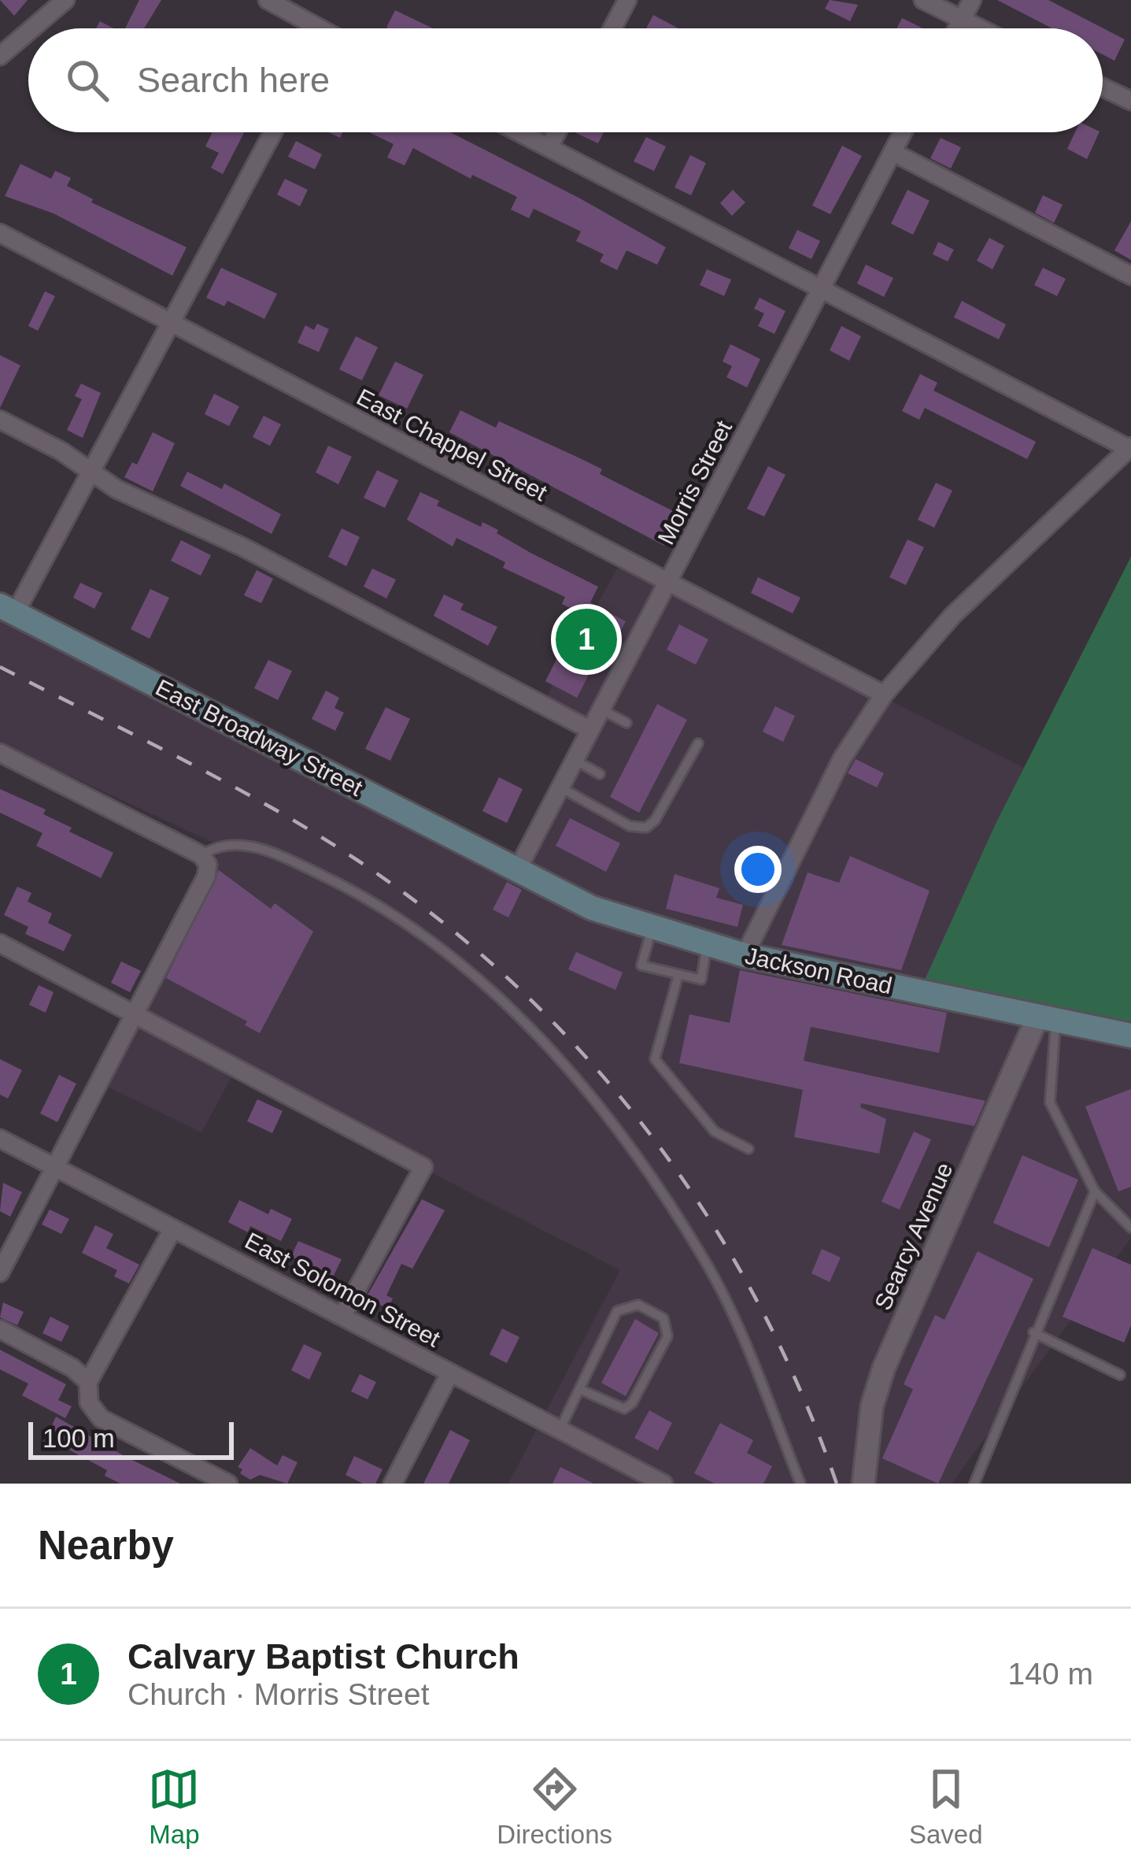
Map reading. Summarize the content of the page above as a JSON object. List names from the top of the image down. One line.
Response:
{"streets":{"main road":["East Broadway Street","Jackson Road"],"street":["East Chappel Street","Morris Street","Searcy Avenue","East Solomon Street"]},"crossings":[["East Chappel Street","Morris Street"],["Morris Street","East Broadway Street"],["Morris Street","Jackson Road"],["East Broadway Street","Jackson Road"],["Jackson Road","Searcy Avenue"]],"scale_bar":"100 m","page":{"search":"Search here","pins":"1","scale":"100 m","heading":"Nearby","list":[{"mark":"1","name":"Calvary Baptist Church","note":"Church · Morris Street","value":"140 m"}],"nav":["Map","Directions","Saved"]}}
